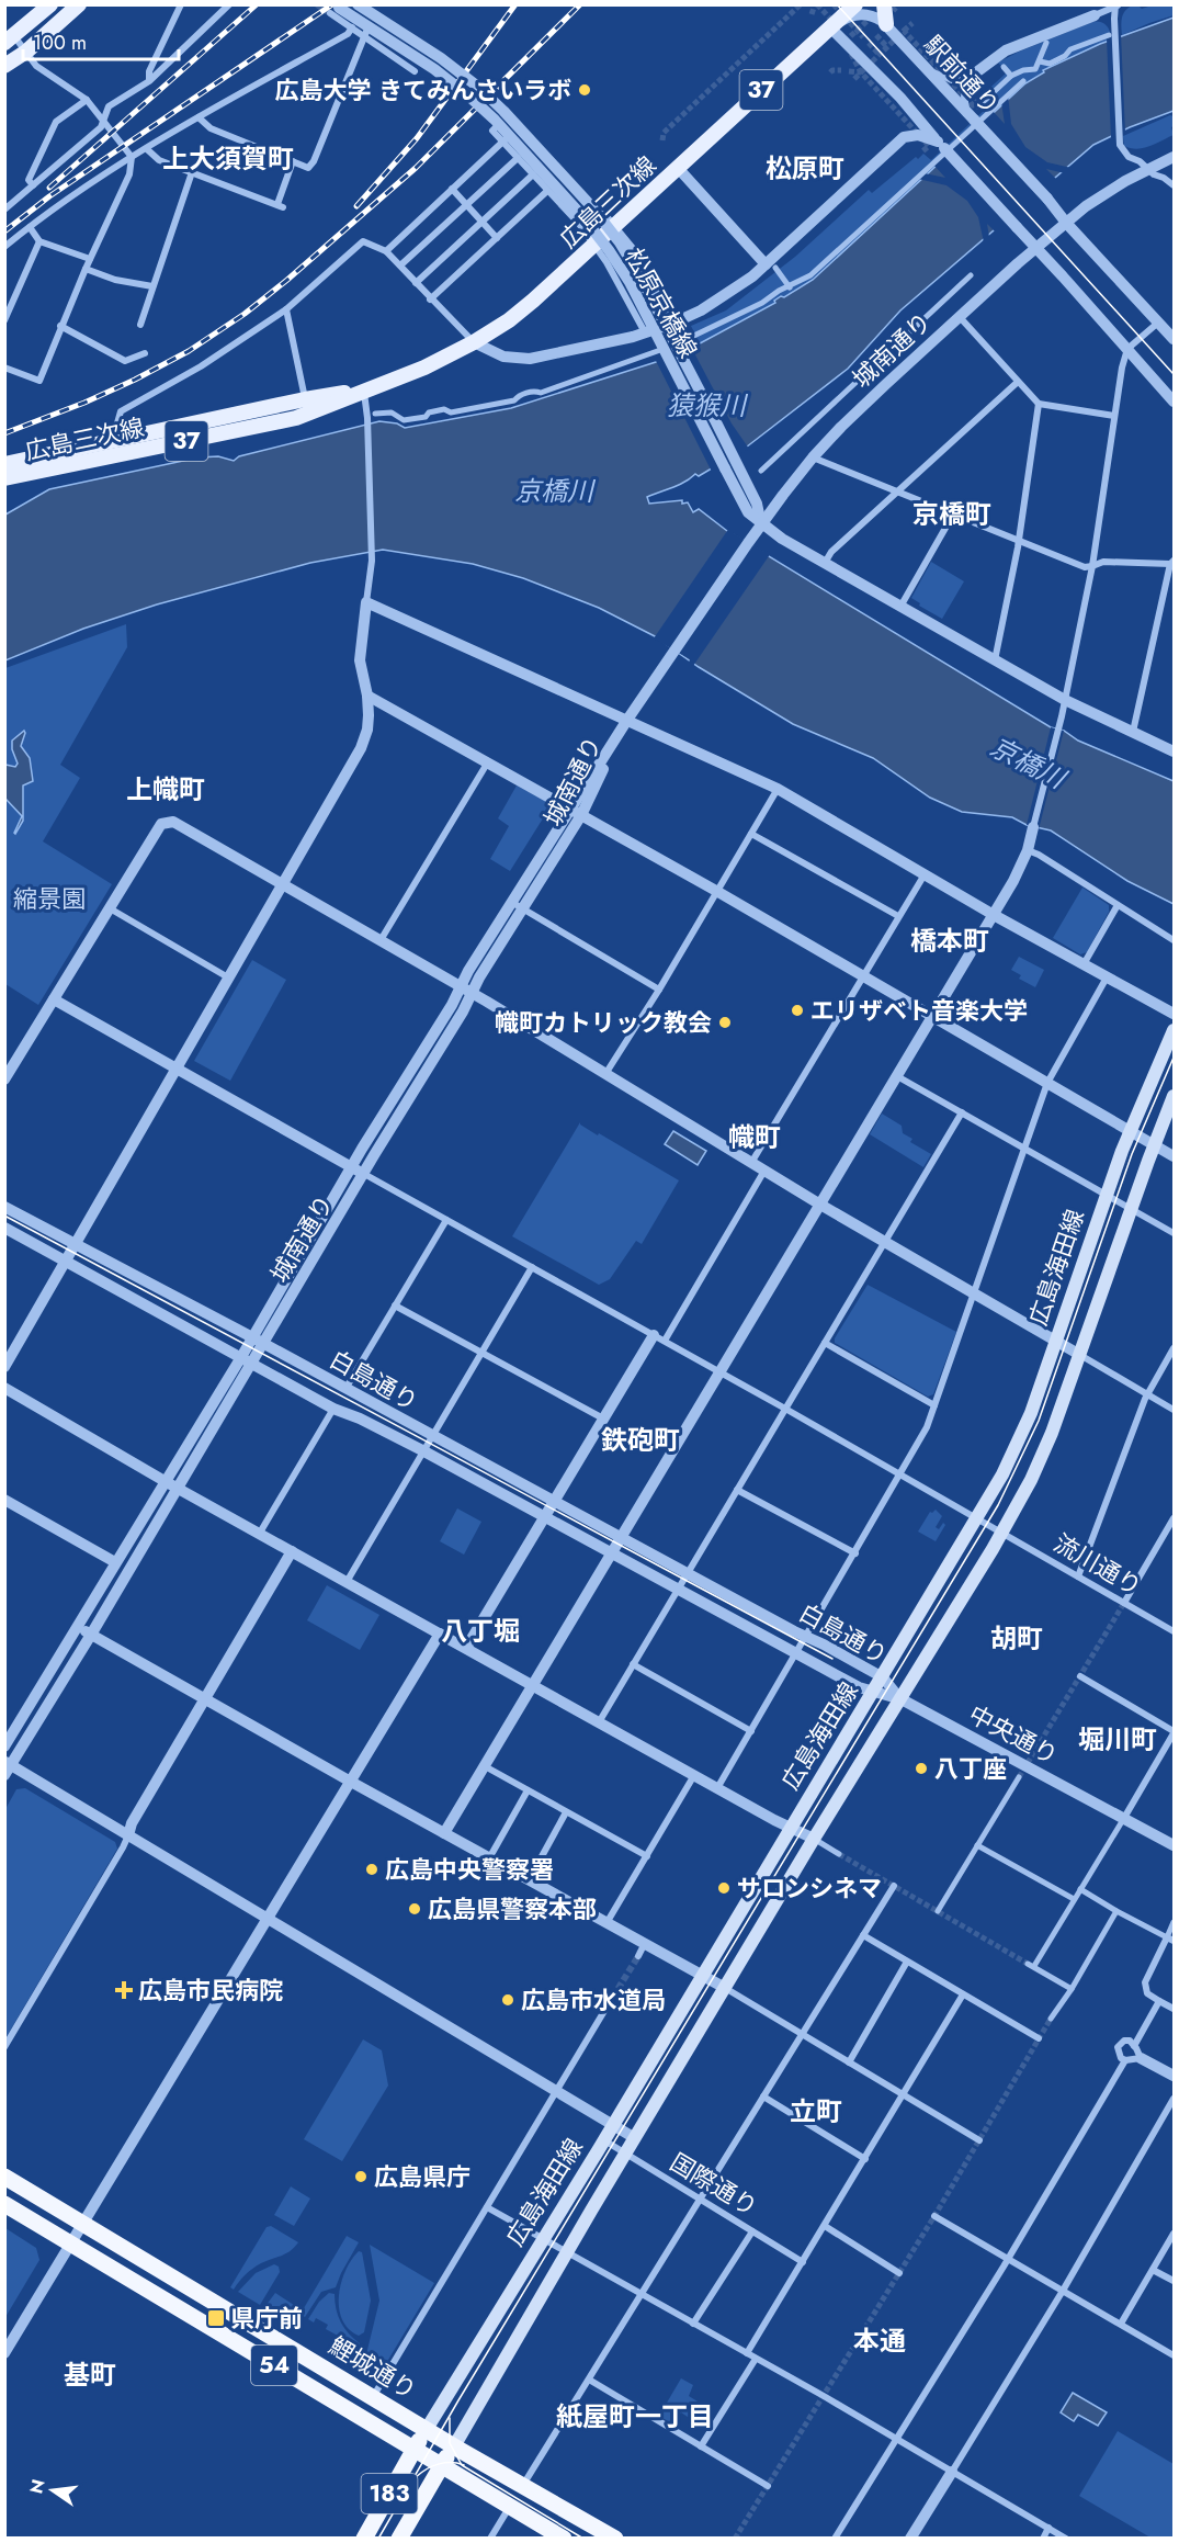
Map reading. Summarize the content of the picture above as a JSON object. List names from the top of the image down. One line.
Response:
{"streets":{"highway":["54","鯉城通り","183"],"main road":["37","広島三次線","広島海田線"],"street":["駅前通り","松原京橋線","城南通り","白島通り","流川通り","中央通り","国際通り"]},"crossings":[["駅前通り","城南通り"],["松原京橋線","城南通り"],["城南通り","白島通り"],["城南通り","流川通り"],["広島海田線","白島通り"],["広島海田線","流川通り"],["広島海田線","中央通り"],["広島海田線","国際通り"],["広島海田線","鯉城通り"],["広島海田線","183"],["白島通り","中央通り"],["鯉城通り","183"]],"districts":["上大須賀町","松原町","京橋町","上幟町","橋本町","幟町","鉄砲町","八丁堀","胡町","堀川町","立町","本通","基町","紙屋町一丁目"],"water":["猿猴川","京橋川"],"parks":["縮景園"],"places":{"other":["広島大学 きてみんさいラボ","エリザベト音楽大学","幟町カトリック教会","八丁座","広島中央警察署","サロンシネマ","広島県警察本部","広島市水道局","広島県庁"],"health":["広島市民病院"],"transit":["県庁前"]},"scale_bar":"100 m","north":"left"}
